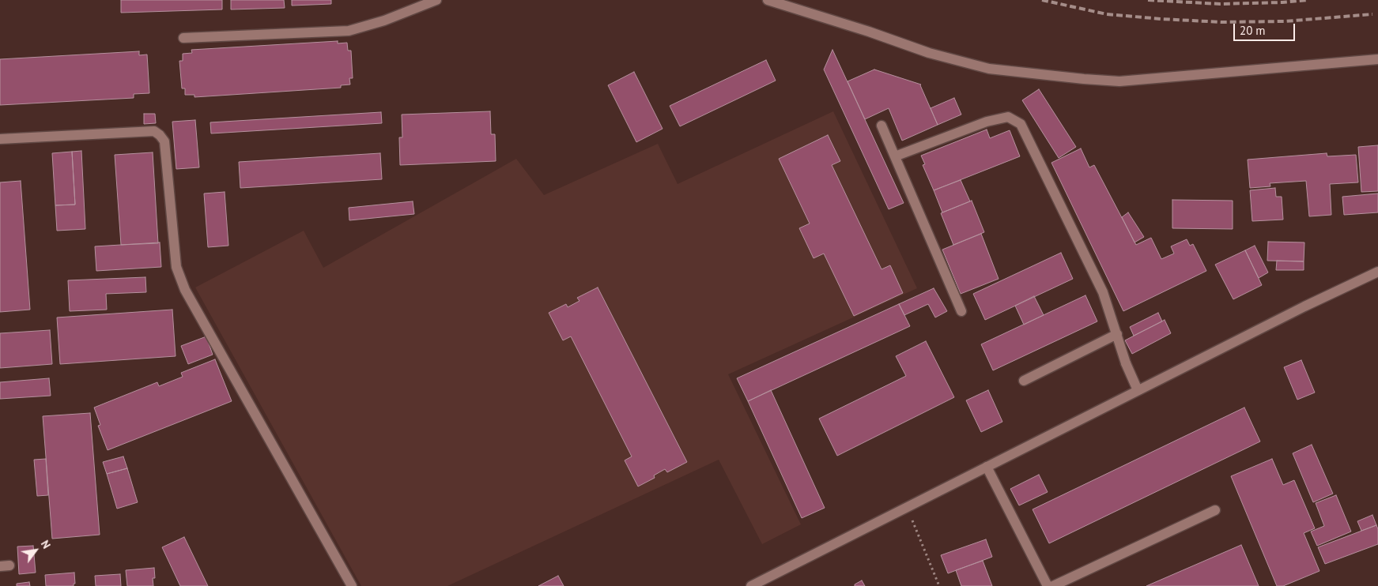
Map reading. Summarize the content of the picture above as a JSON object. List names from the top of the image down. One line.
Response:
{"scale_bar":"20 m","north":"top right"}
